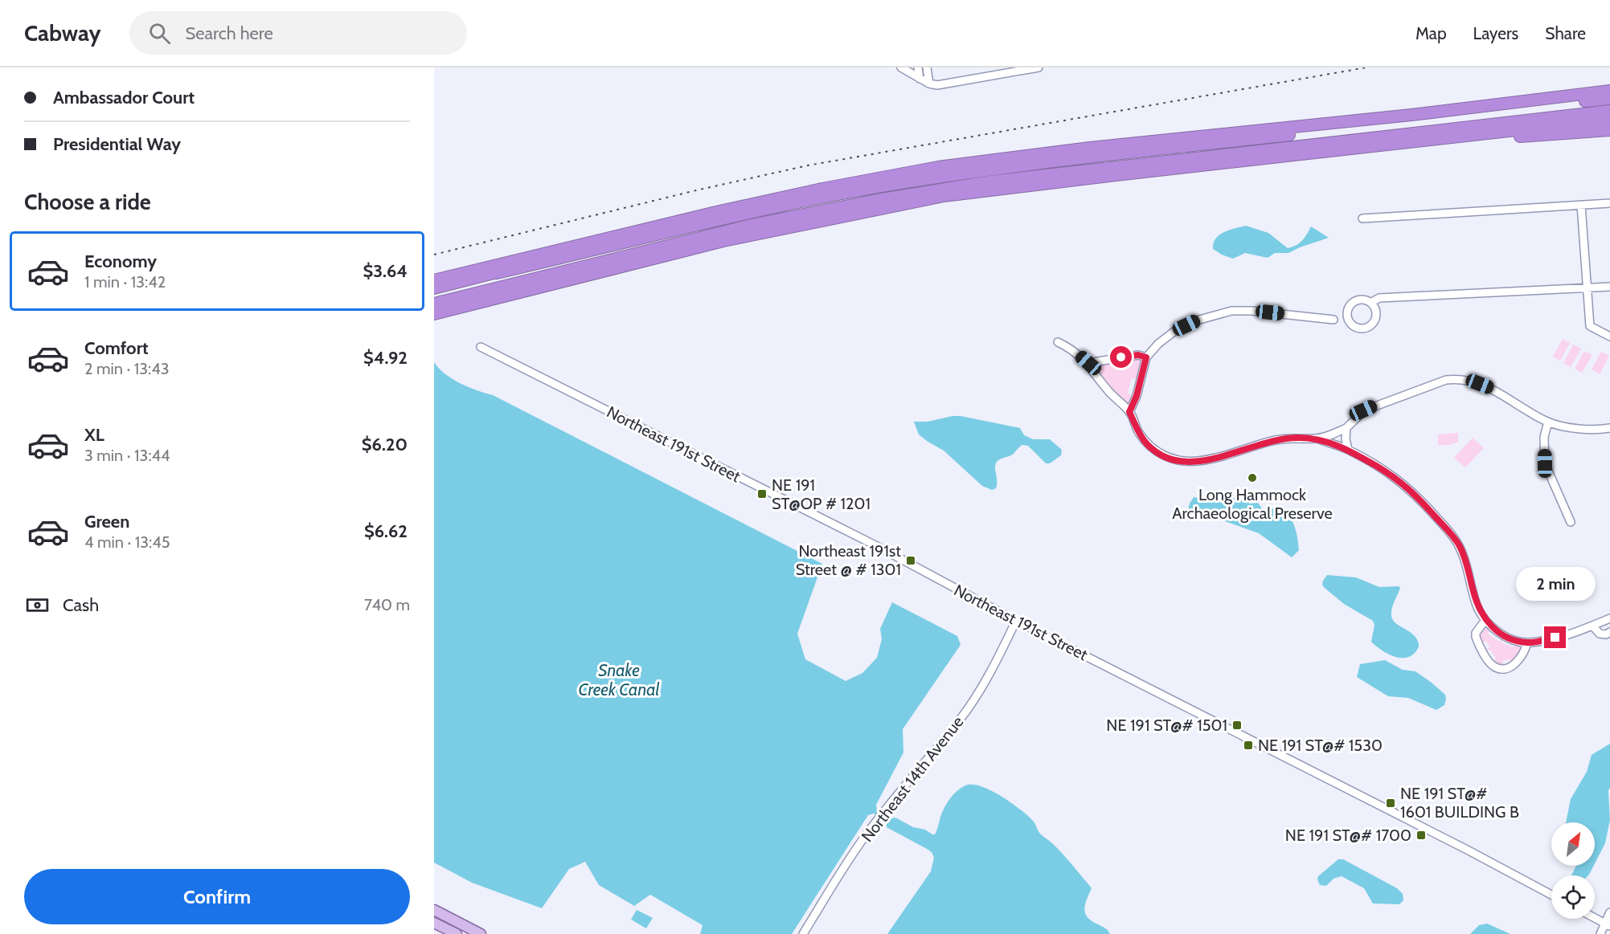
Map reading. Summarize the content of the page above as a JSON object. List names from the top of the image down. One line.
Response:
{"streets":{"street":["Northeast 191st Street","Northeast 14th Avenue"]},"crossings":[["Northeast 191st Street","Northeast 14th Avenue"]],"water":["Snake Creek Canal"],"places":{"other":["Long Hammock Archaeological Preserve"],"transit":["NE 191 ST@OP # 1201","Northeast 191st Street @ # 1301","NE 191 ST@# 1501","NE 191 ST@# 1530","NE 191 ST@# 1601 BUILDING B","NE 191 ST@# 1700"]},"north":"top right","page":{"header":"Cabway","search":"Search here","nav":["Map","Layers","Share"],"banner":["Ambassador Court","Presidential Way"],"heading":"Choose a ride","list":[{"name":"Economy","note":"1 min · 13:42","value":"$3.64"},{"name":"Comfort","note":"2 min · 13:43","value":"$4.92"},{"name":"XL","note":"3 min · 13:44","value":"$6.20"},{"name":"Green","note":"4 min · 13:45","value":"$6.62"}],"bubble":"2 min","pay":["Cash","740 m"],"buttons":"Confirm"}}
